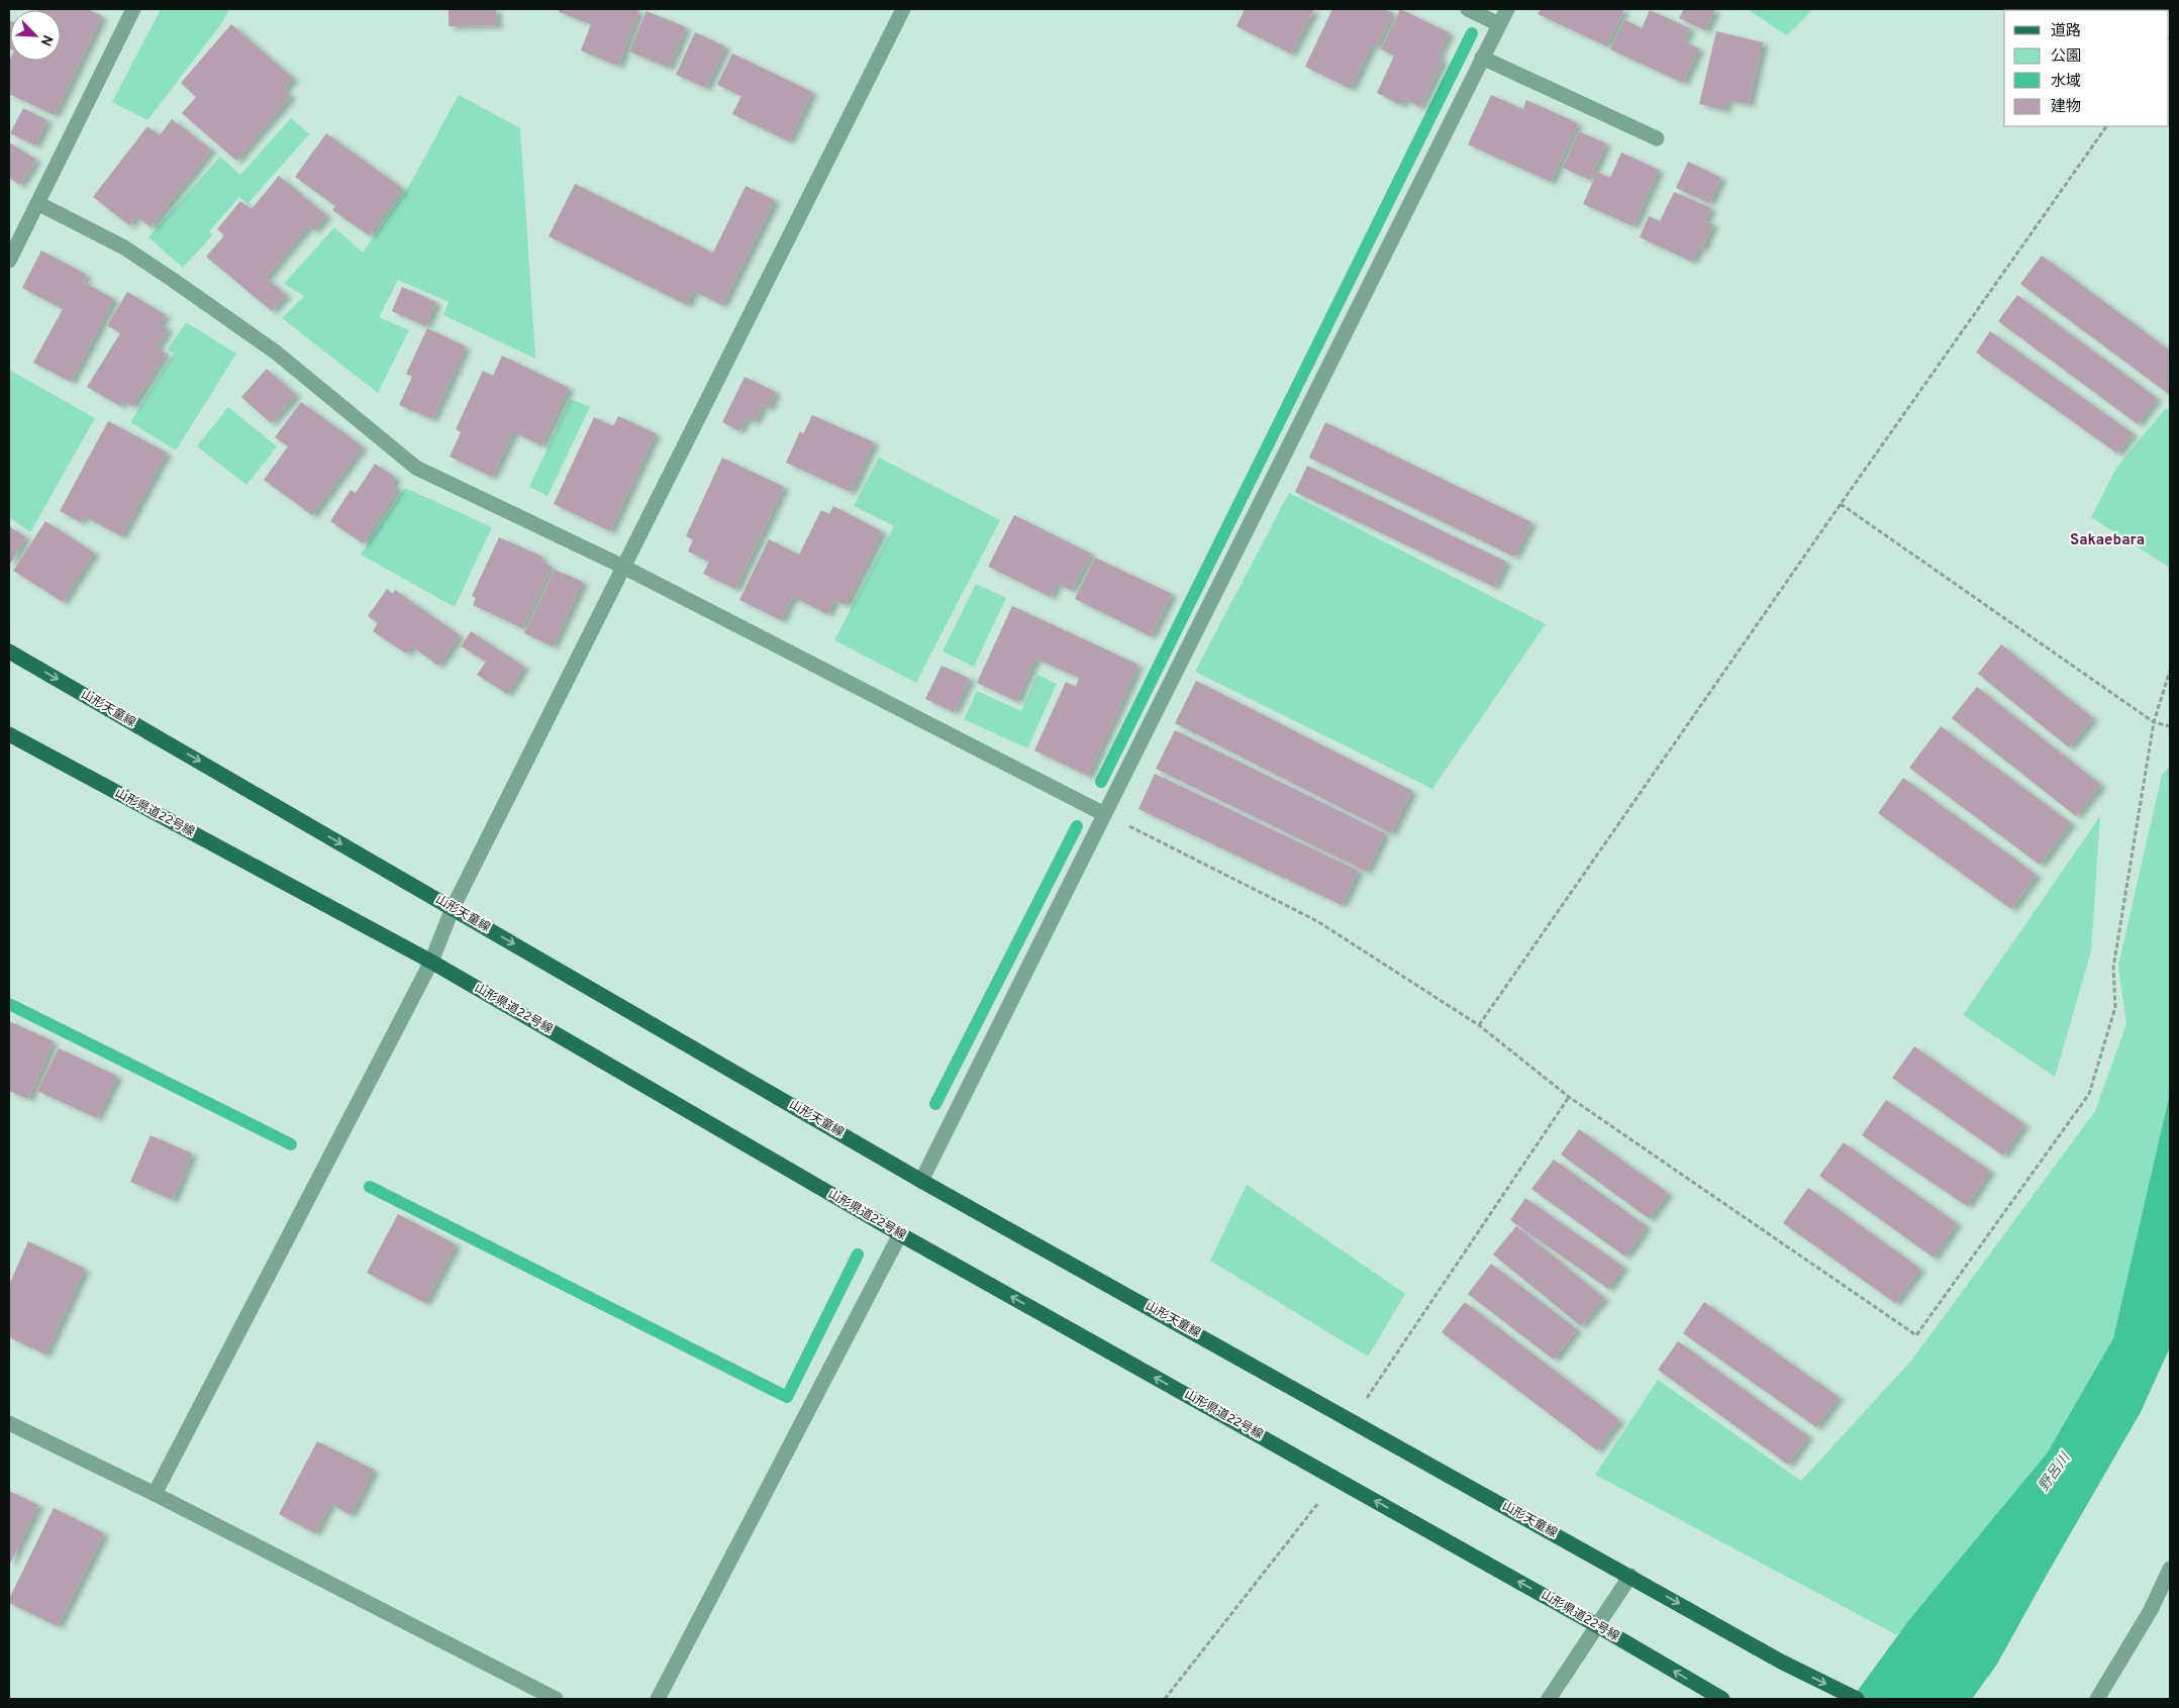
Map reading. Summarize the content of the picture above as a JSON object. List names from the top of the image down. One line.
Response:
{"streets":{"main road":["山形天童線","山形県道22号線"]},"one_way":["山形天童線","山形県道22号線"],"districts":["Sakaebara"],"water":["野呂川"],"legend":["道路","公園","水域","建物"],"north":"bottom right"}
